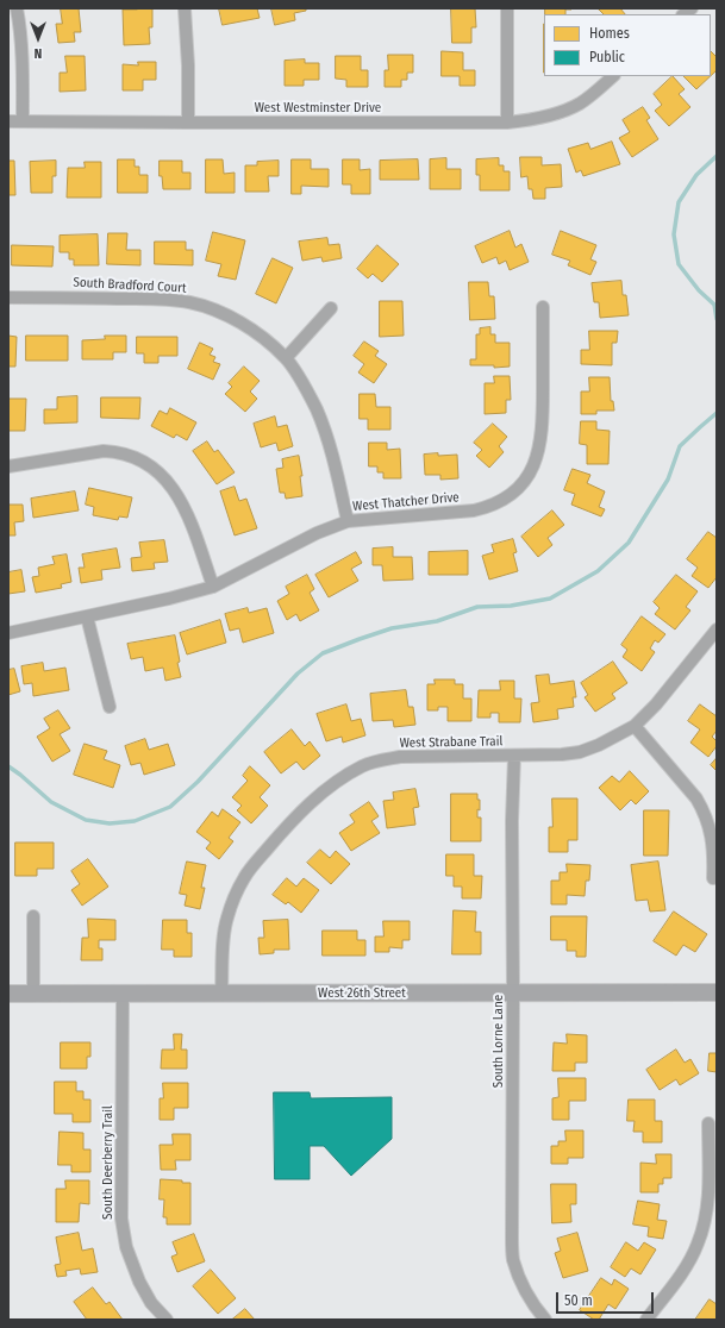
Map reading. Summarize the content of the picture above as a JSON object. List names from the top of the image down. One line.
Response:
{"streets":{"main road":["West 26th Street"],"street":["West Westminster Drive","South Bradford Court","West Thatcher Drive","West Strabane Trail","South Lorne Lane","South Deerberry Trail"]},"crossings":[["South Bradford Court","West Thatcher Drive"],["West Strabane Trail","West 26th Street"],["West Strabane Trail","South Lorne Lane"],["West 26th Street","South Lorne Lane"],["West 26th Street","South Deerberry Trail"]],"legend":["Homes","Public"],"scale_bar":"50 m","north":"bottom"}
